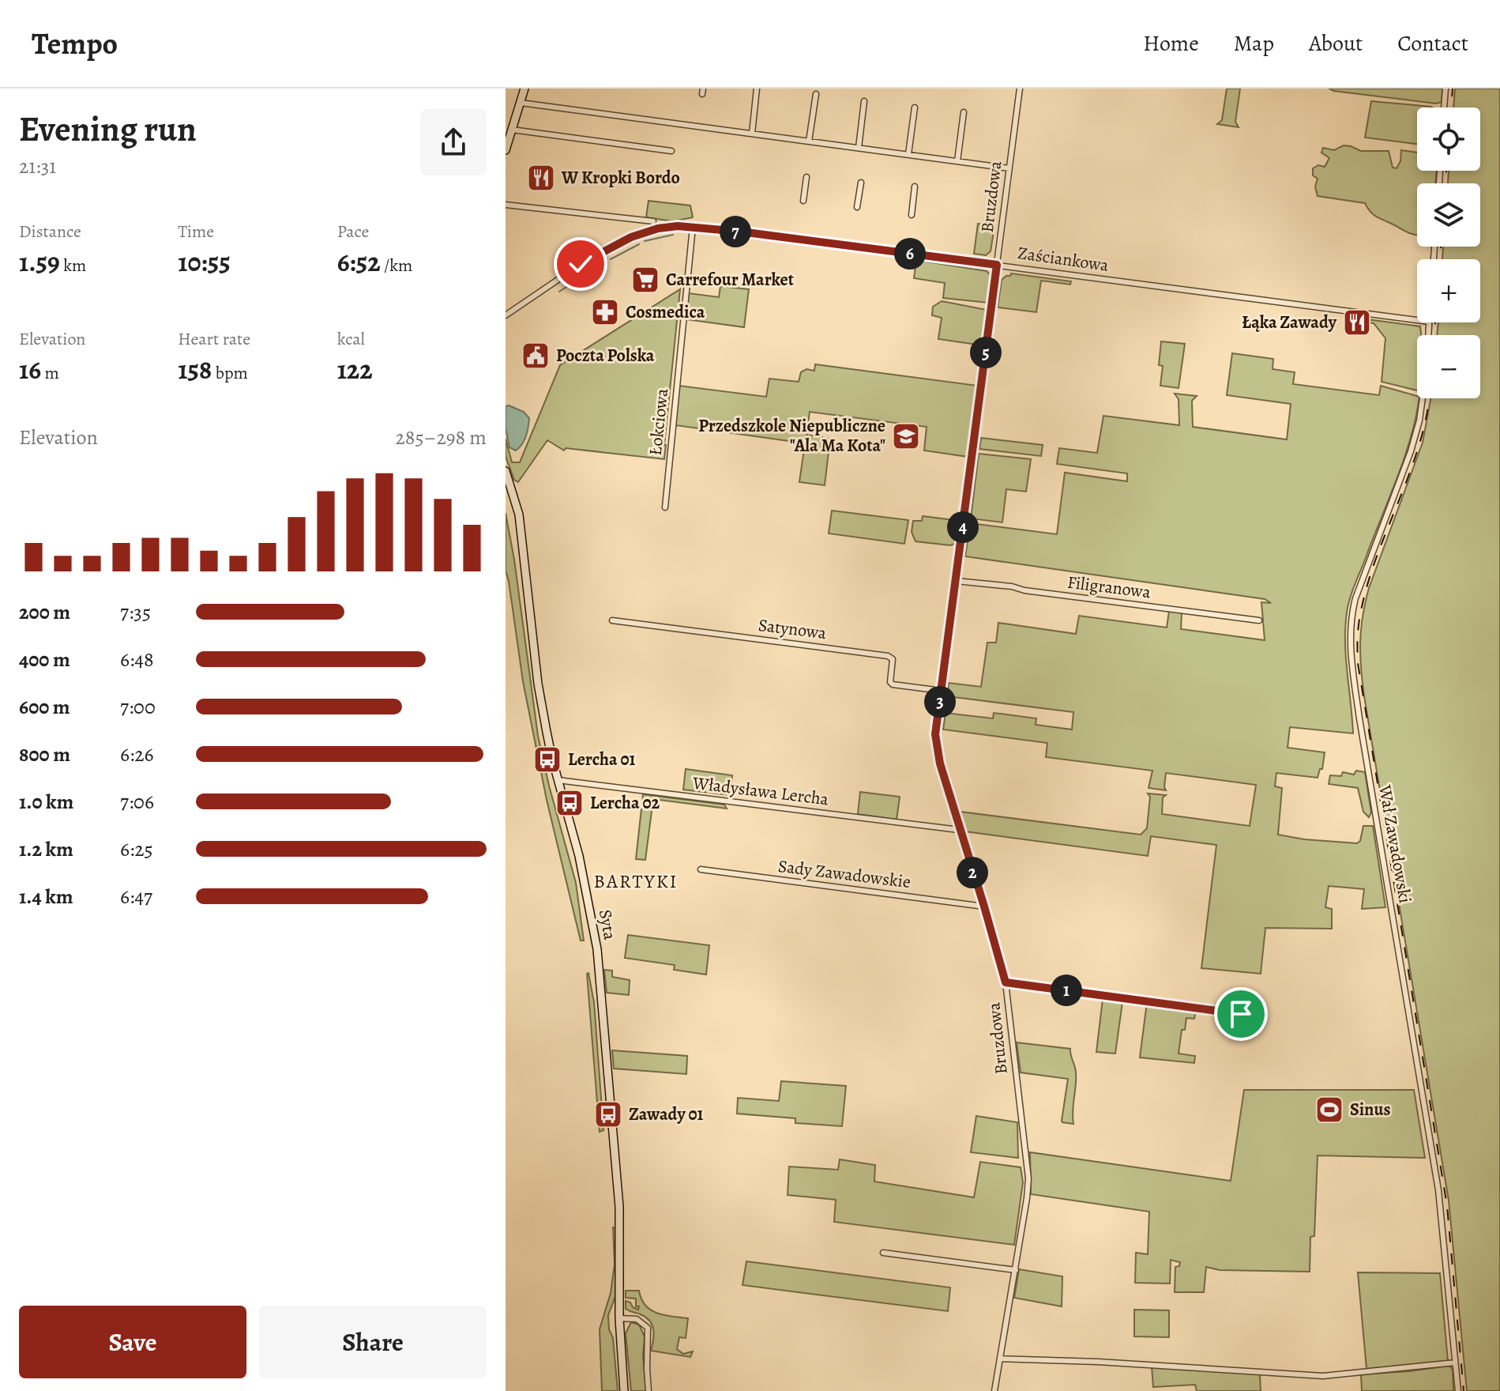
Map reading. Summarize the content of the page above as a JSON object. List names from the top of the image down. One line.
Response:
{"streets":{"street":["Bruzdowa","Zaściankowa","Łokciowa","Filigranowa","Satynowa","Władysława Lercha","Wał Zawadowski","Sady Zawadowskie","Syta"]},"crossings":[["Bruzdowa","Zaściankowa"],["Bruzdowa","Filigranowa"],["Bruzdowa","Satynowa"],["Bruzdowa","Władysława Lercha"],["Bruzdowa","Sady Zawadowskie"],["Zaściankowa","Łokciowa"],["Władysława Lercha","Syta"]],"districts":["BARTYKI"],"places":{"restaurant":["W Kropki Bordo","Łąka Zawady"],"supermarket":["Carrefour Market"],"pharmacy":["Cosmedica"],"public building":["Poczta Polska"],"school or university":["Przedszkole Niepubliczne \"Ala Ma Kota\""],"bus stop":["Lercha 01","Lercha 02","Zawady 01"],"sports":["Sinus"]},"page":{"header":"Tempo","nav":["Home","Map","About","Contact"],"heading":["Evening run","21:31"],"map_buttons":["+","−"],"stats":[["Distance","1.59 km"],["Time","10:55"],["Pace","6:52 /km"],["Elevation","16 m"],["Heart rate","158 bpm"],["kcal","122"]],"pins":["7","6","5","4","3","2","1"],"chart":["Elevation","285–298 m"],"list":[{"name":"200 m","note":"7:35"},{"name":"400 m","note":"6:48"},{"name":"600 m","note":"7:00"},{"name":"800 m","note":"6:26"},{"name":"1.0 km","note":"7:06"},{"name":"1.2 km","note":"6:25"},{"name":"1.4 km","note":"6:47"}],"buttons":["Save","Share"]}}
